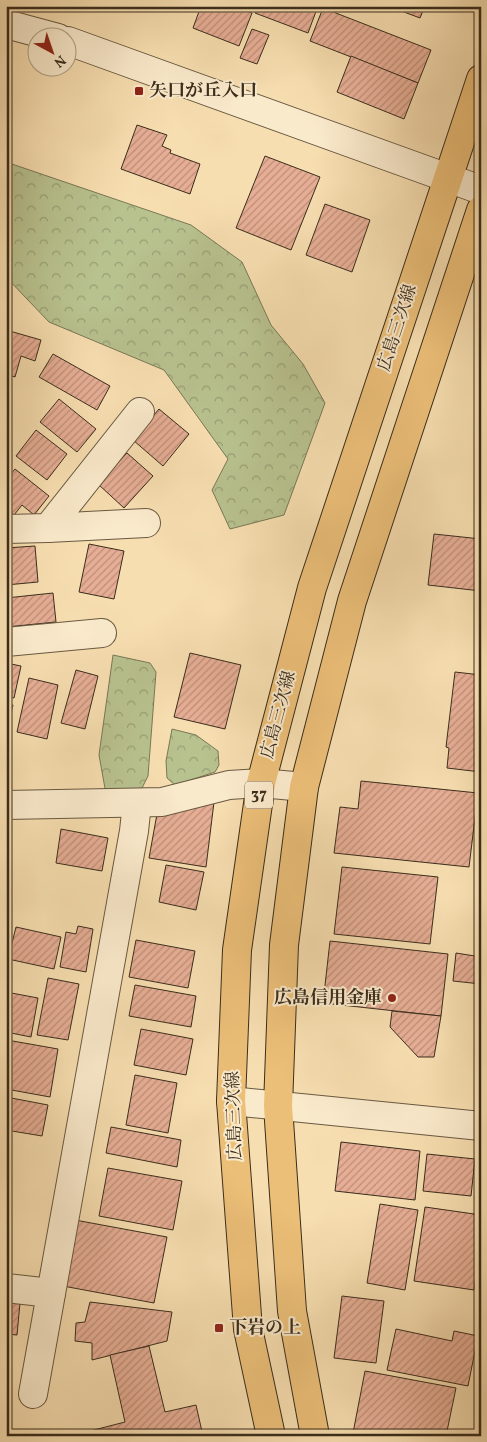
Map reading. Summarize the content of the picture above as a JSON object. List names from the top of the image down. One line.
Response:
{"streets":{"main road":["広島三次線","37"]},"places":{"transit":["矢口が丘入口","下岩の上"],"other":["広島信用金庫"]},"north":"bottom right"}
